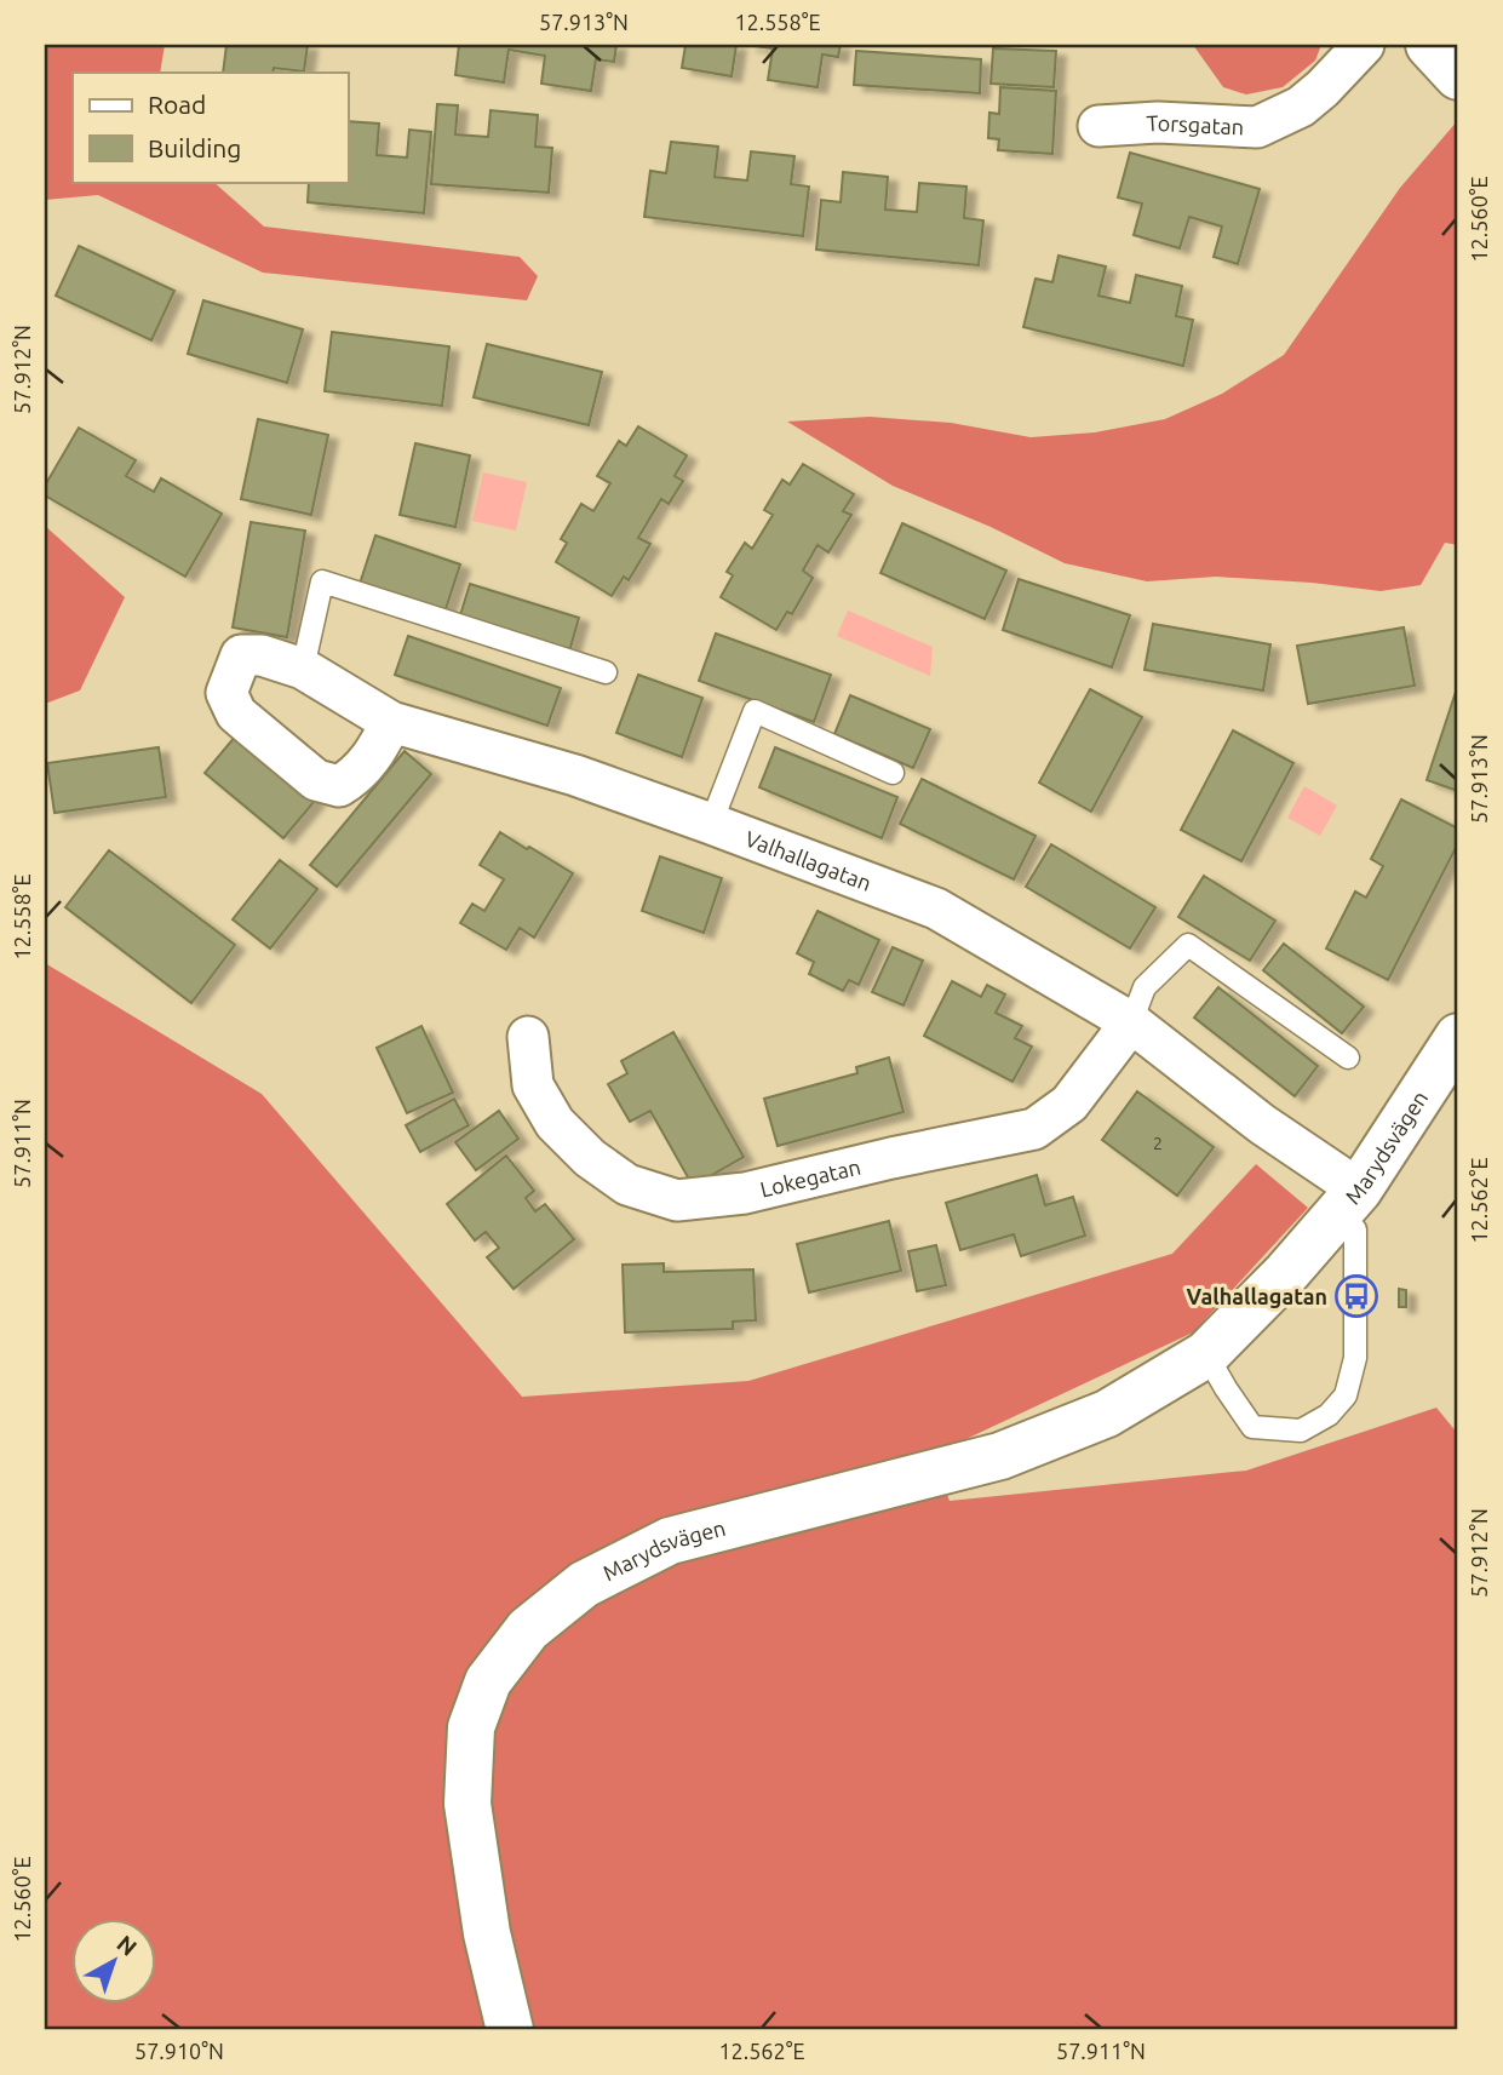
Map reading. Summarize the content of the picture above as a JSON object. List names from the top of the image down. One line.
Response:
{"streets":{"street":["Torsgatan","Valhallagatan","Marydsvägen","Lokegatan"]},"crossings":[["Valhallagatan","Marydsvägen"],["Valhallagatan","Lokegatan"]],"places":{"bus stop":["Valhallagatan"]},"house_numbers":["2"],"legend":["Road","Building"],"north":"top right","coordinates":["57.913°N","12.558°E","12.560°E","57.912°N","57.911°N","12.562°E","57.910°N"]}
